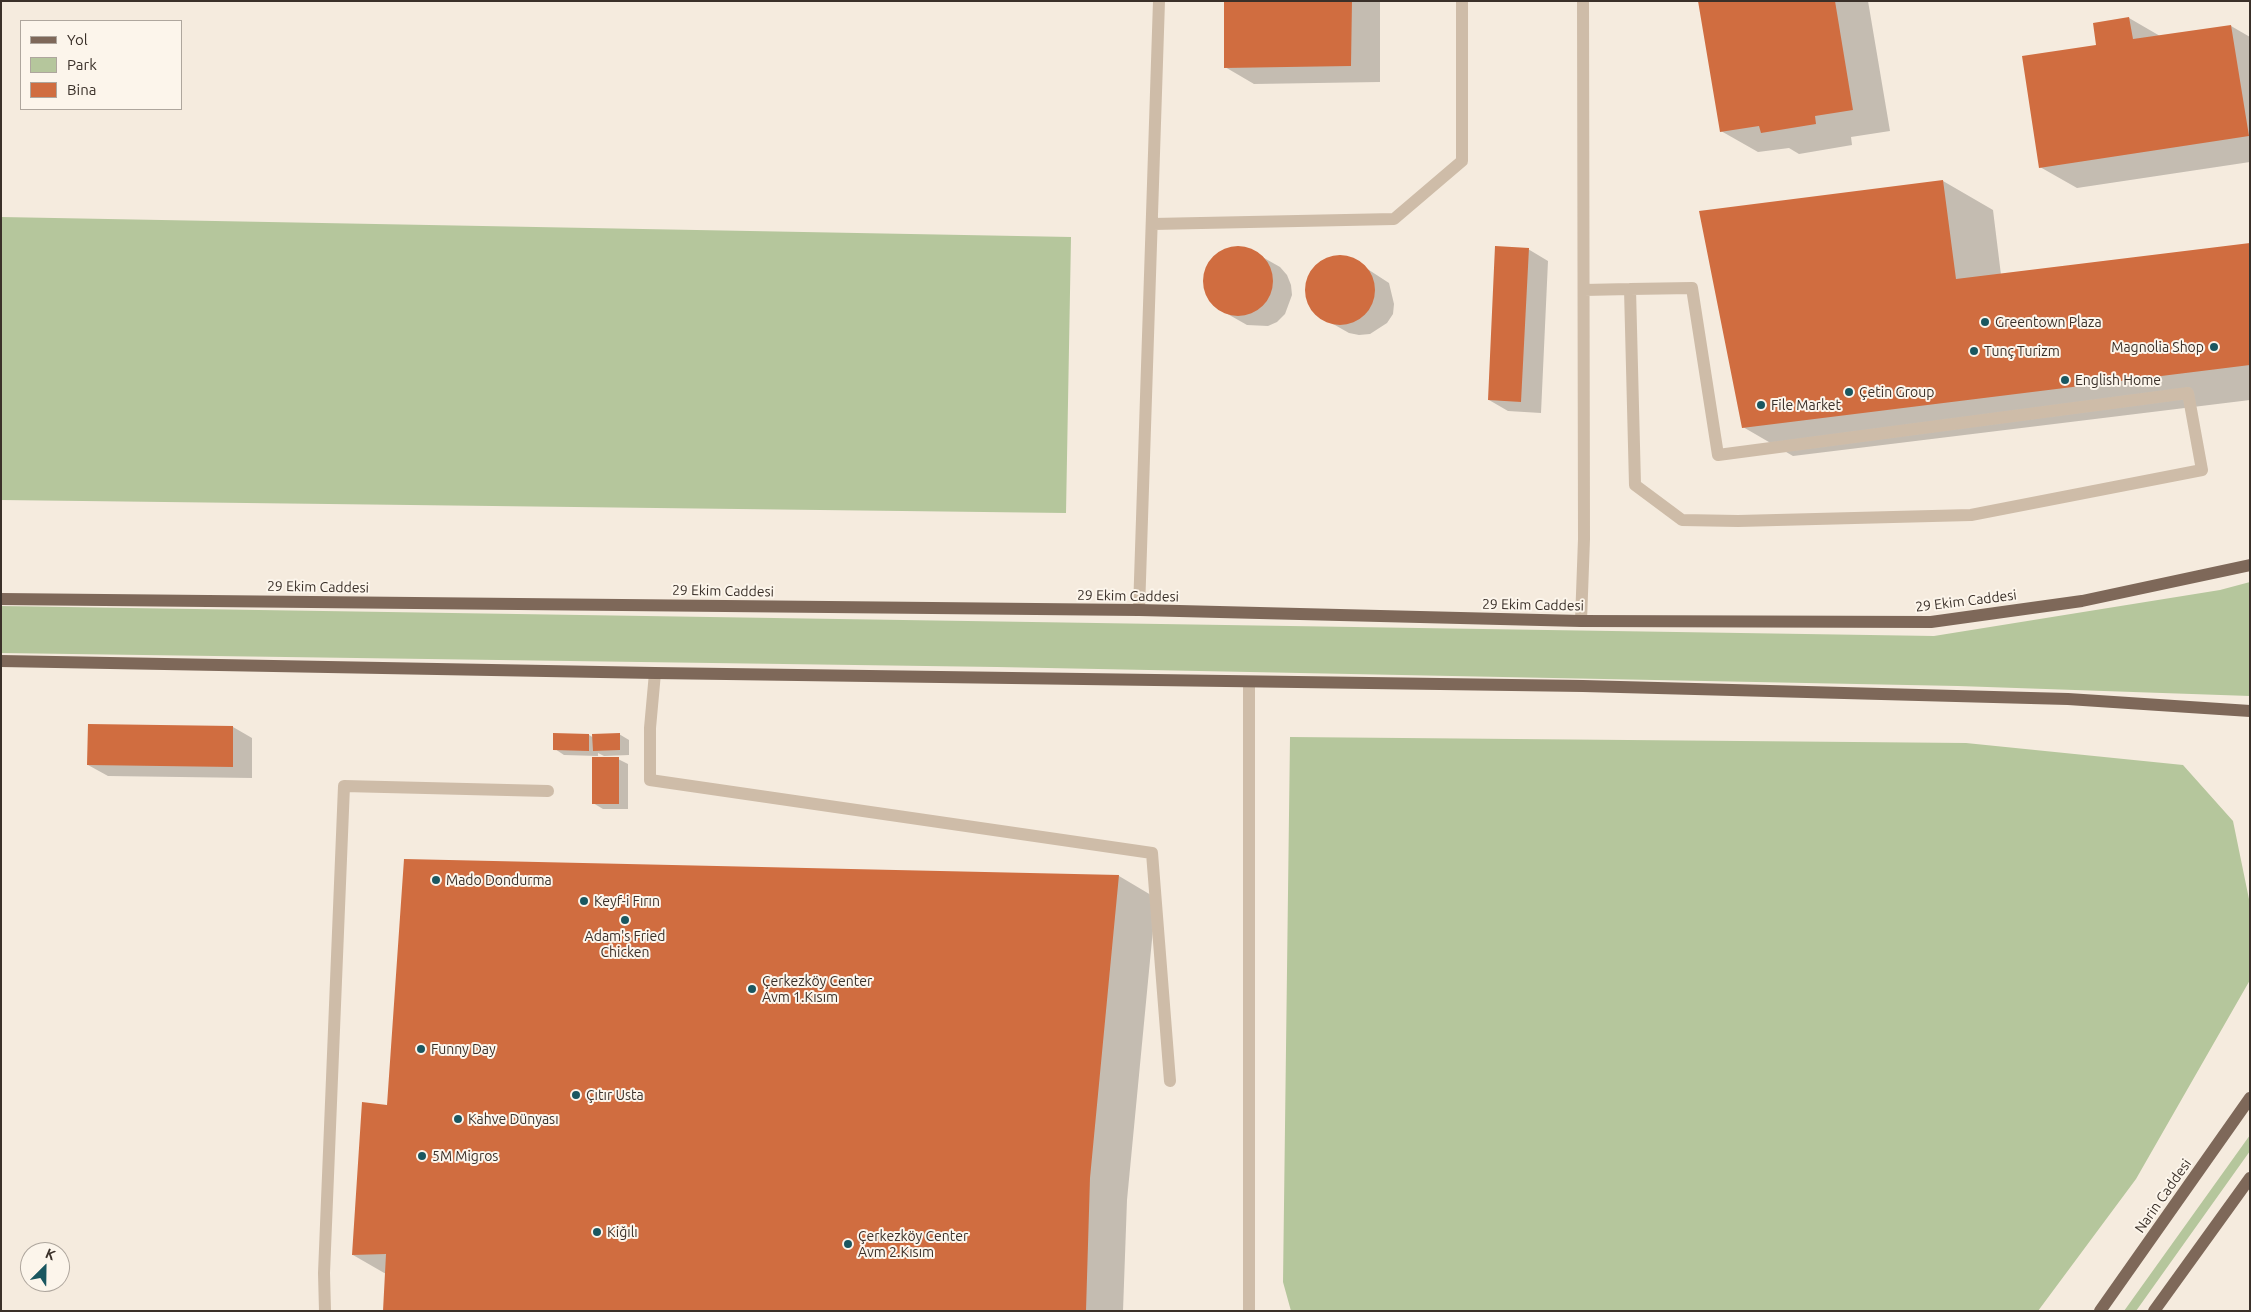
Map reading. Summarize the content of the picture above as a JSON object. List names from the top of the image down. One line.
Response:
{"streets":{"main road":["29 Ekim Caddesi","Narin Caddesi"]},"places":["Greentown Plaza","Magnolia Shop","Tunç Turizm","English Home","Çetin Group","File Market","Mado Dondurma","Keyf-i Fırın","Adam's Fried Chicken","Çerkezköy Center Avm 1.Kısım","Funny Day","Çıtır Usta","Kahve Dünyası","5M Migros","Kiğılı","Çerkezköy Center Avm 2.Kısım"],"legend":["Yol","Park","Bina"],"north":"top right"}
